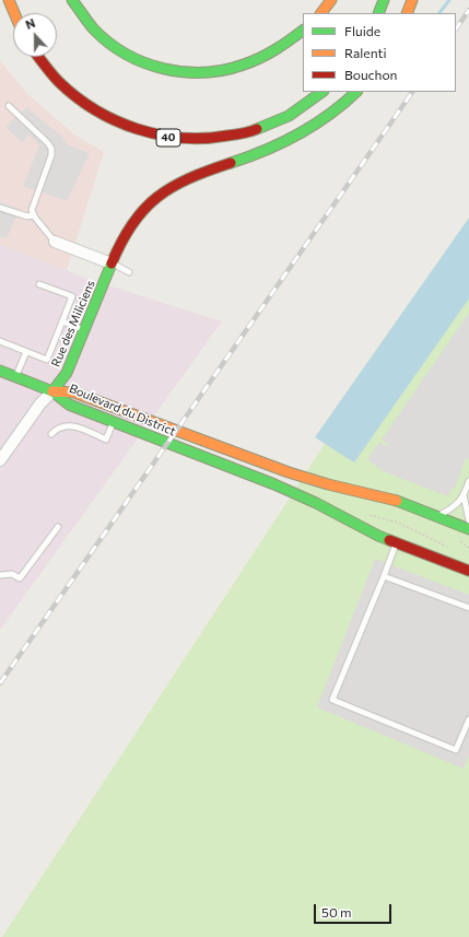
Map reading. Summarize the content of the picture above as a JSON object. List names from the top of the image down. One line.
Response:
{"streets":{"main road":["40","Rue des Miliciens","Boulevard du District"]},"crossings":[["Rue des Miliciens","Boulevard du District"]],"legend":["Fluide","Ralenti","Bouchon"],"scale_bar":"50 m","north":"top"}
